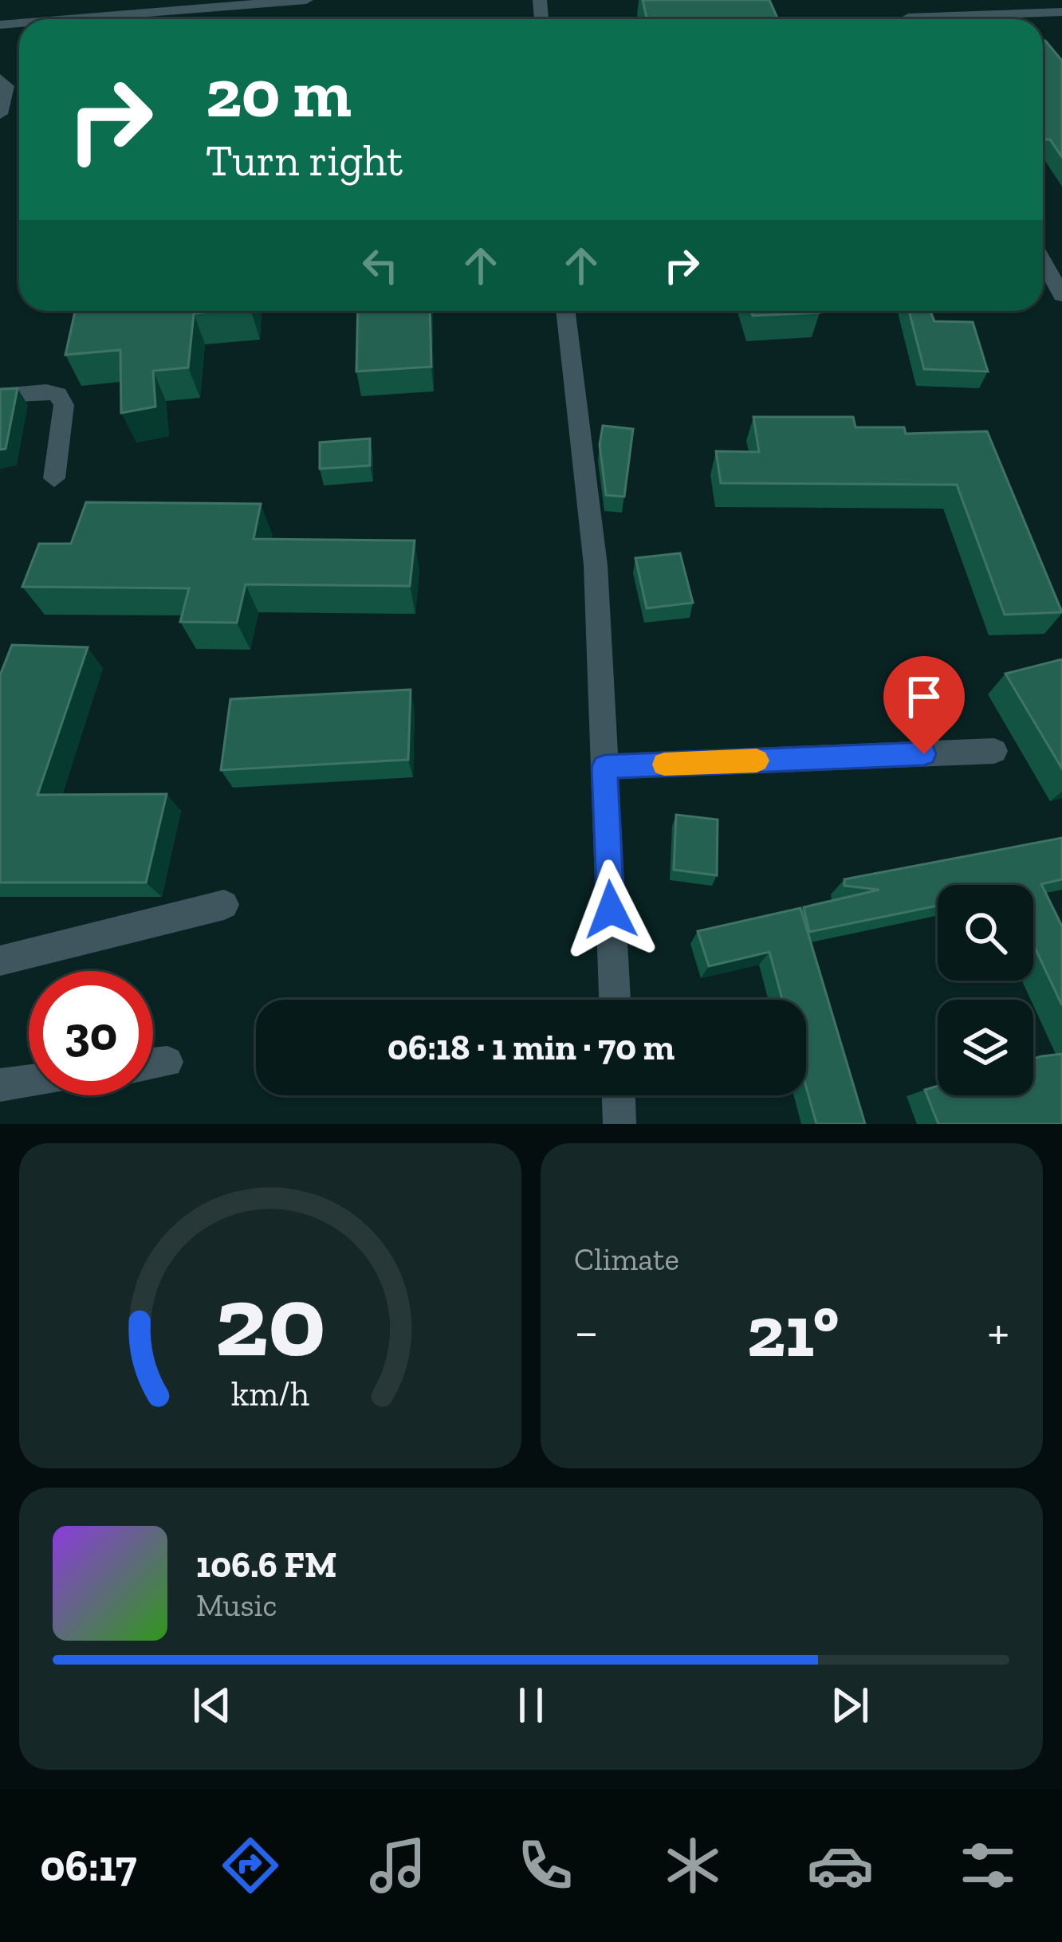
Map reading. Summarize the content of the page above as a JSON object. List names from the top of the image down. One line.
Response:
{"page":{"turn":["20 m","Turn right"],"limit":"30","trip":"06:18 · 1 min · 70 m","tile":"Climate","heat":["−","21°","+"],"song":["106.6 FM","Music"],"tabs":"06:17","gauge":["20","km/h"]}}
